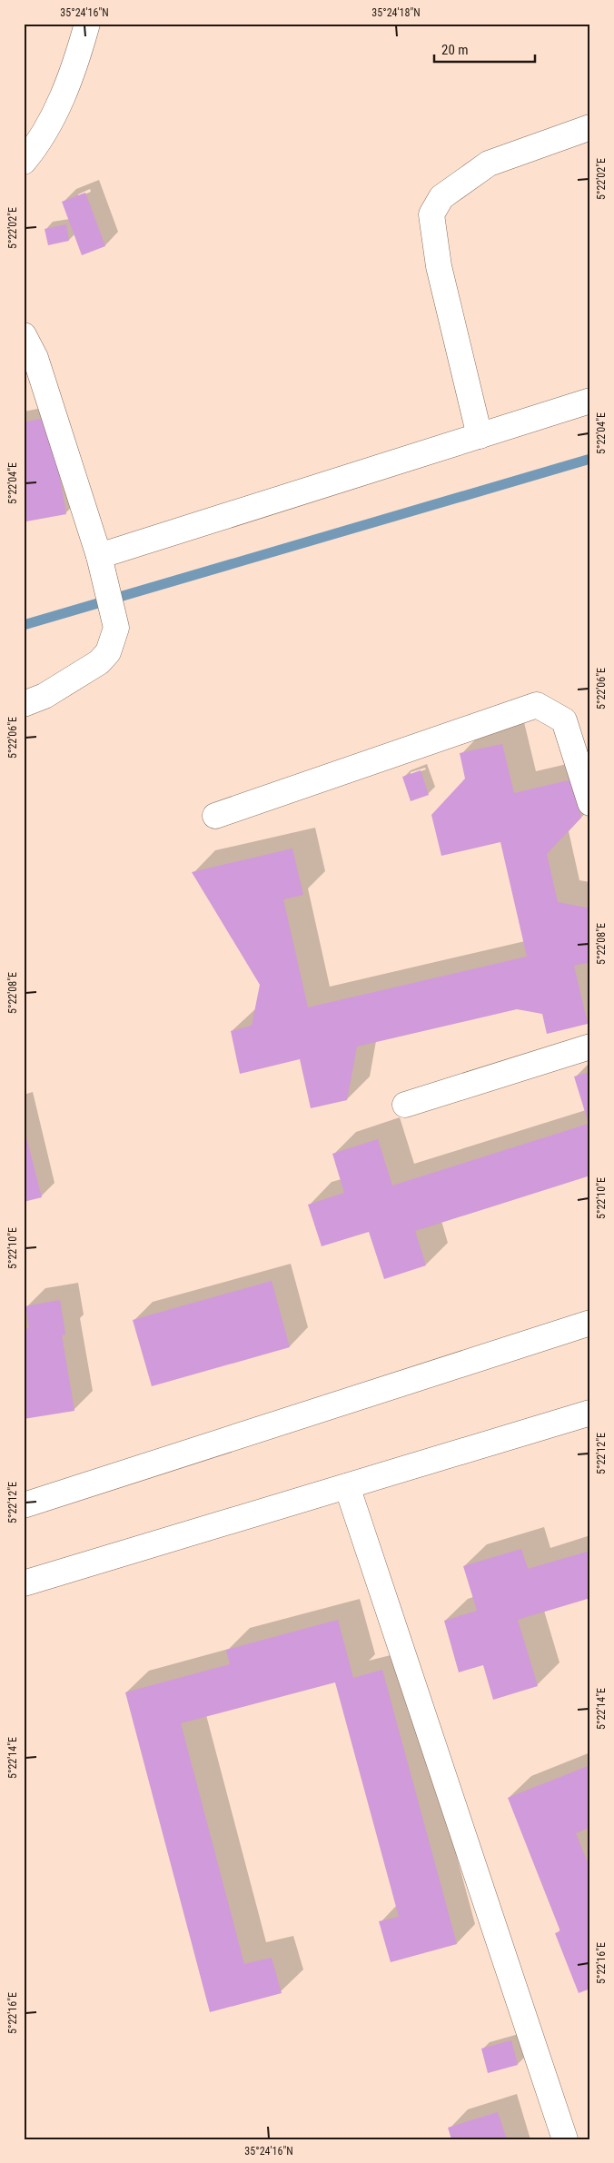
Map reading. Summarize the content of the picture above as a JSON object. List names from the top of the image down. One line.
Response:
{"scale_bar":"20 m","coordinates":["35°24'16\"N","35°24'18\"N","5°22'02\"E","5°22'04\"E","5°22'06\"E","5°22'08\"E","5°22'10\"E","5°22'12\"E","5°22'14\"E","5°22'16\"E"]}
